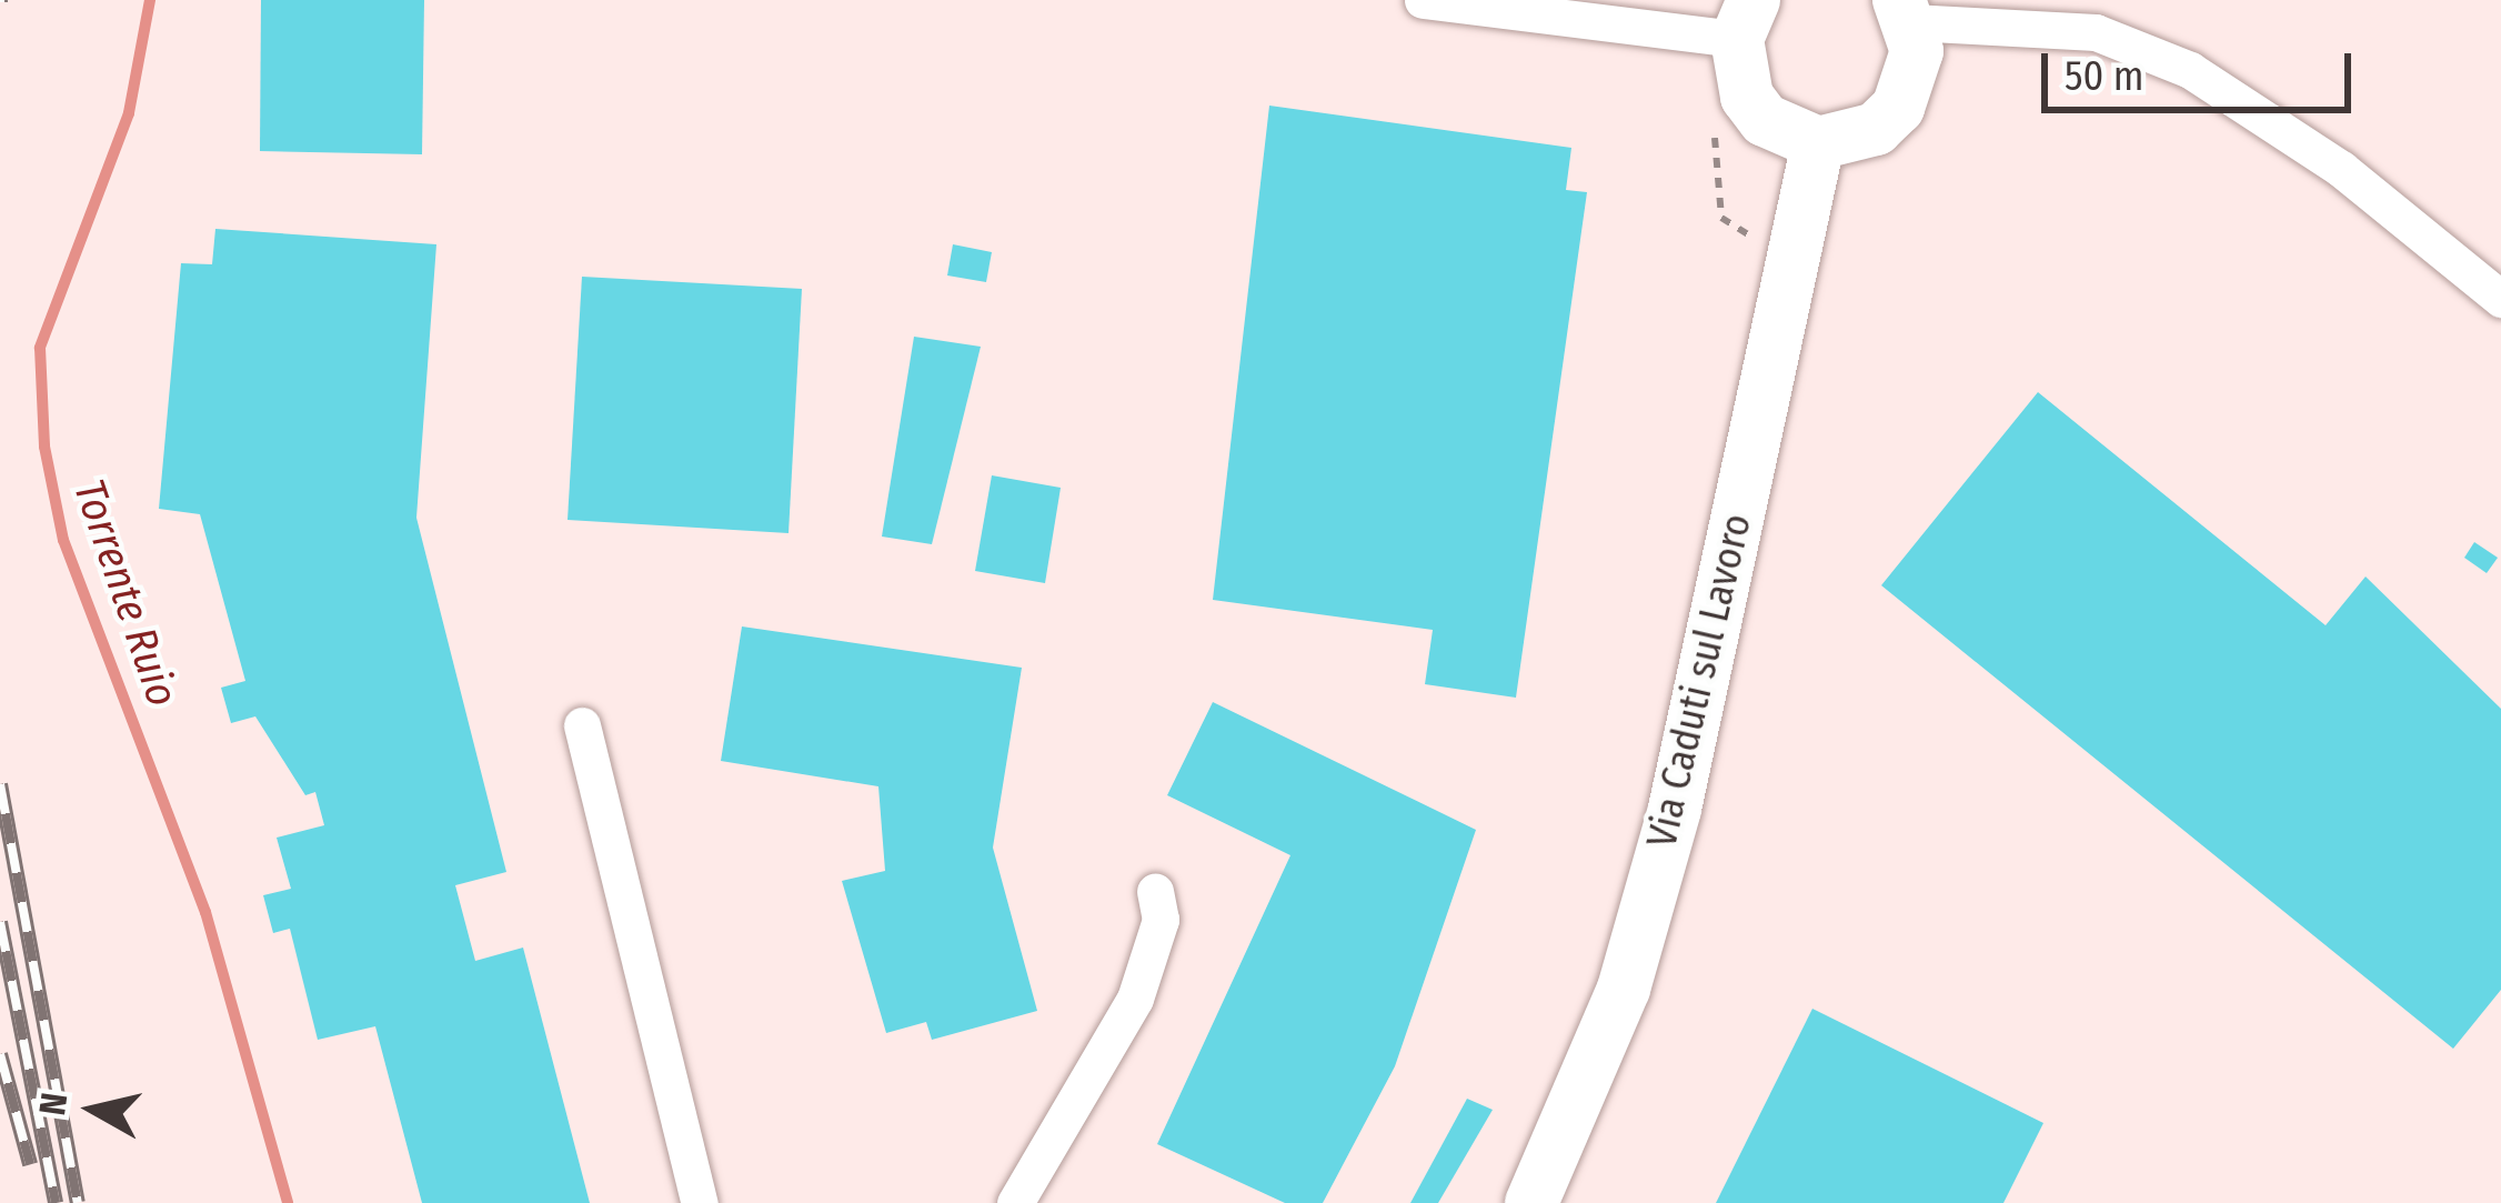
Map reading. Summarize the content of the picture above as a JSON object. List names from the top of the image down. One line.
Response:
{"streets":{"street":["Via Caduti sul Lavoro"]},"water":["Torrente Ruio"],"scale_bar":"50 m","north":"left"}
